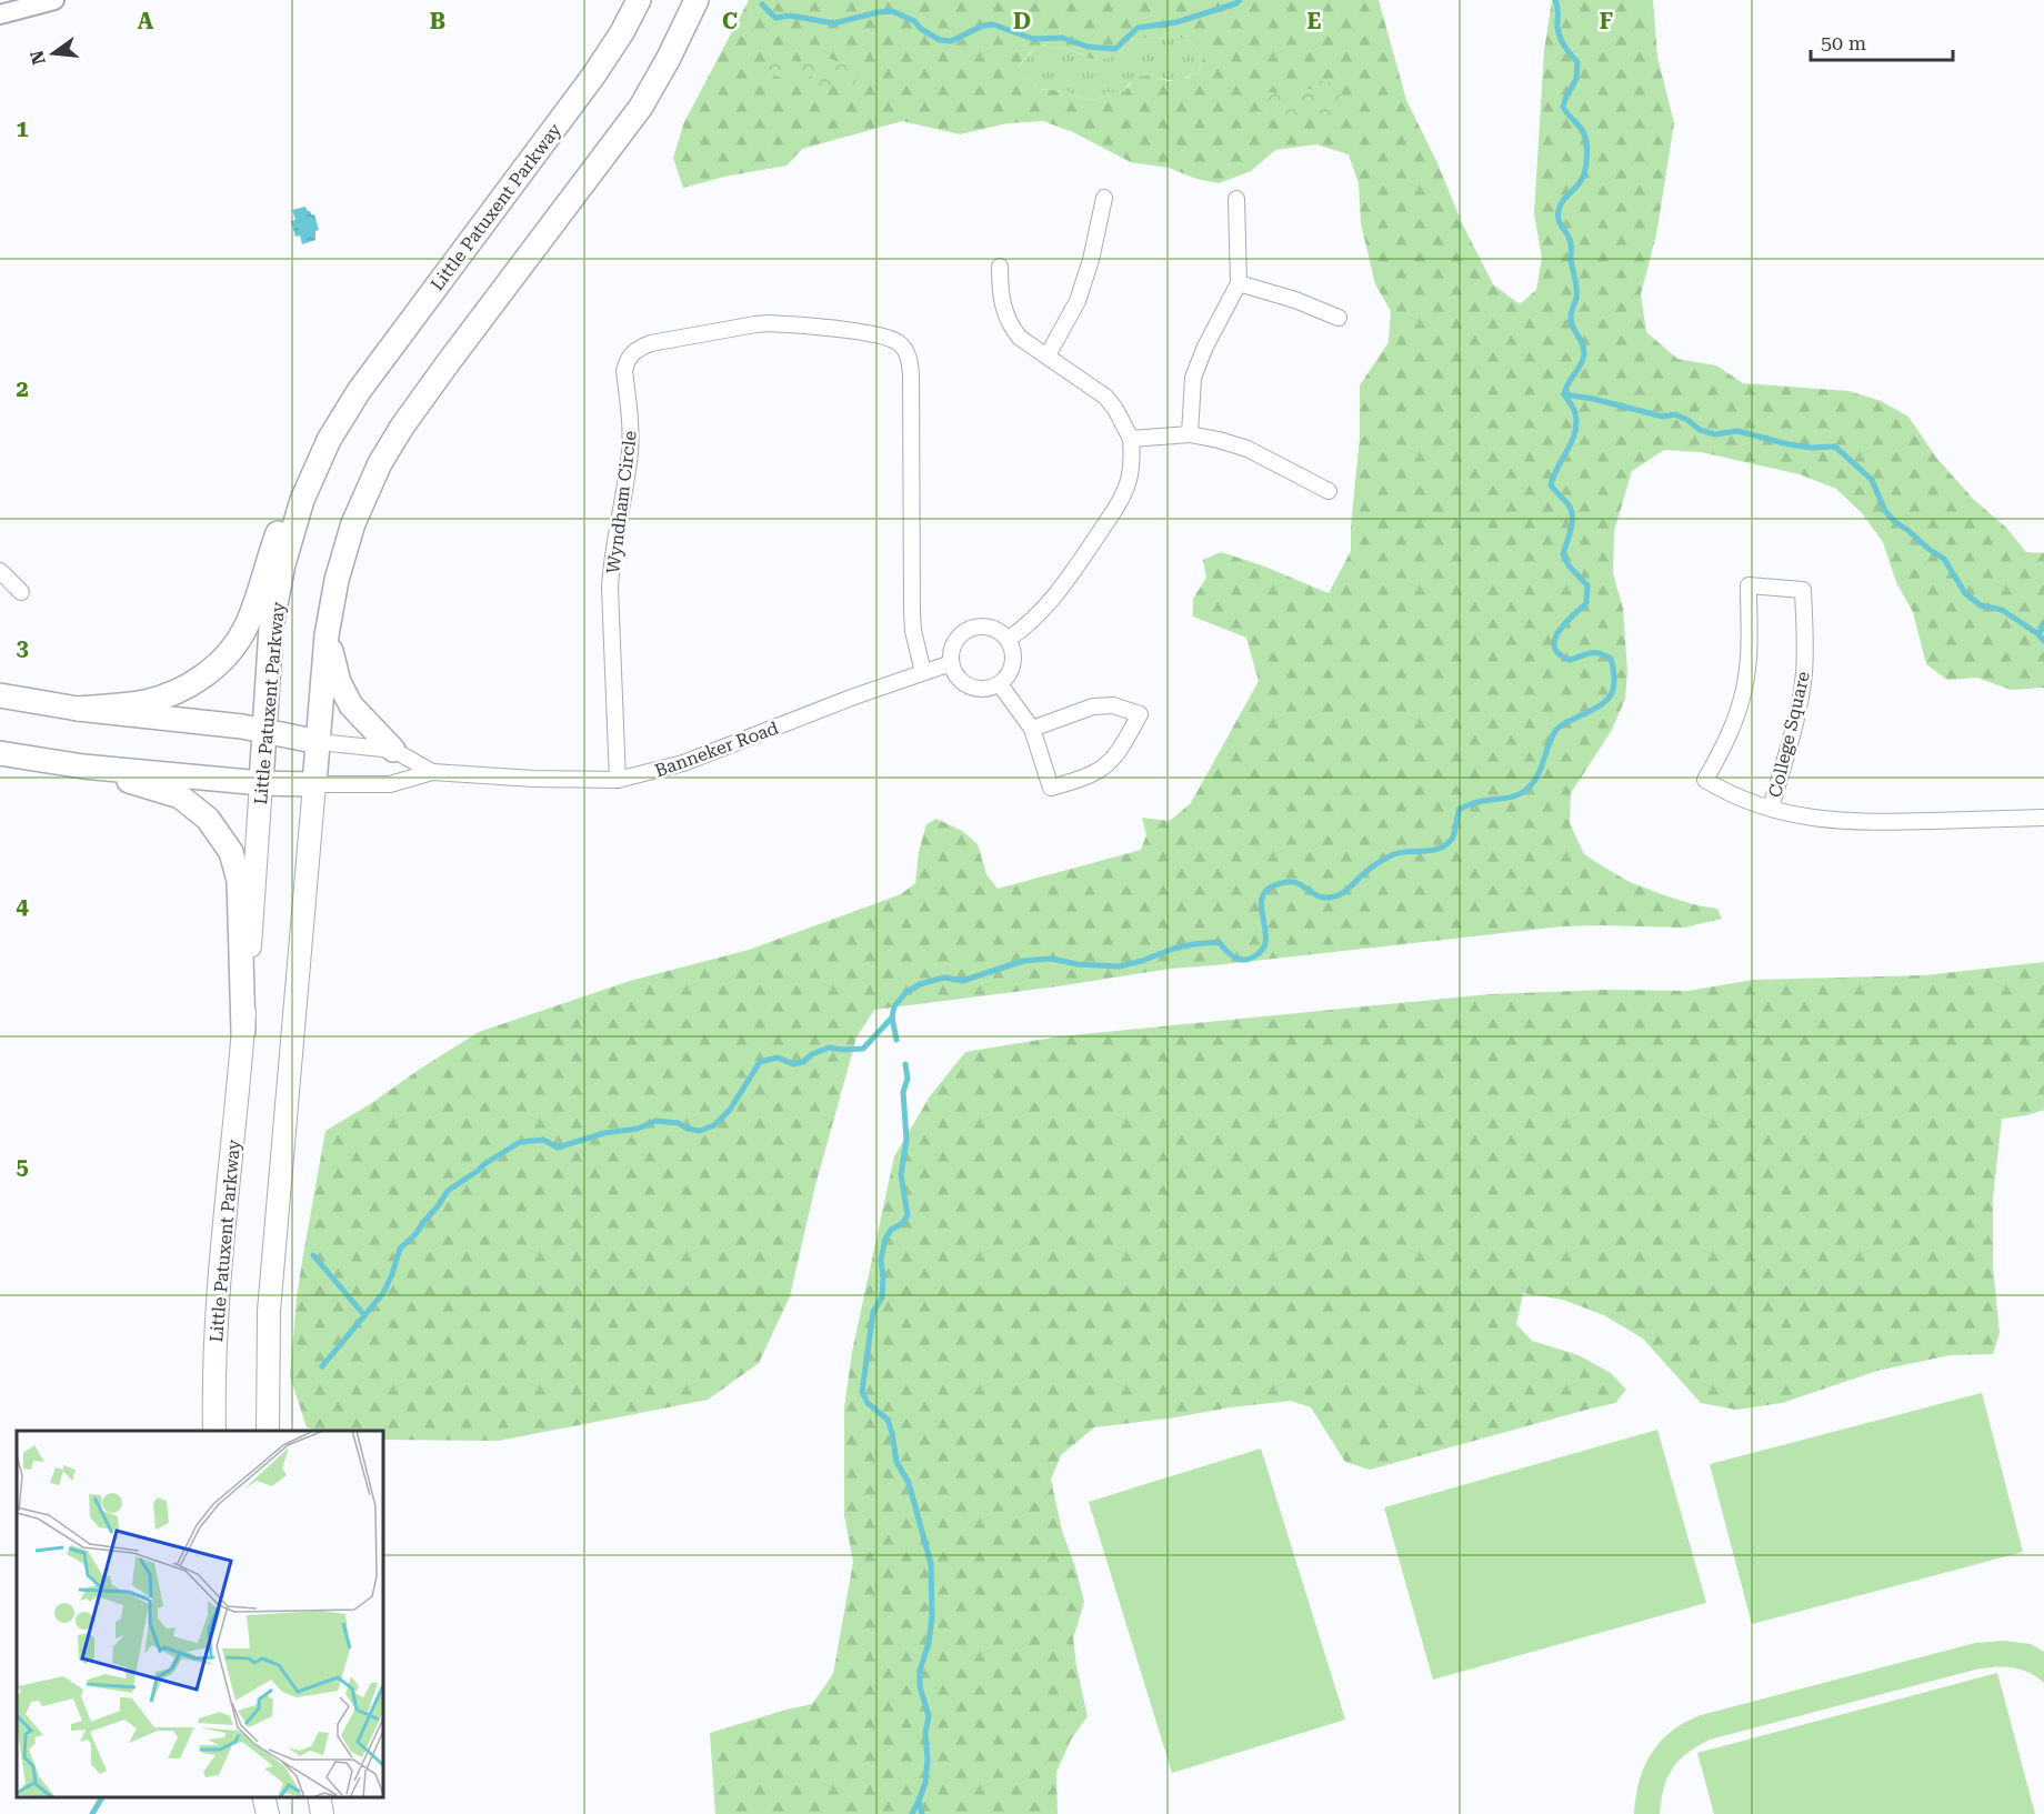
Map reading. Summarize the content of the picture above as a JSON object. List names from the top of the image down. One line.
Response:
{"streets":{"main road":["Little Patuxent Parkway"],"street":["Wyndham Circle","College Square","Banneker Road"]},"crossings":[["Wyndham Circle","Banneker Road"]],"scale_bar":"50 m","north":"left","grid":{"columns":["A","B","C","D","E","F"],"rows":["1","2","3","4","5"]}}
